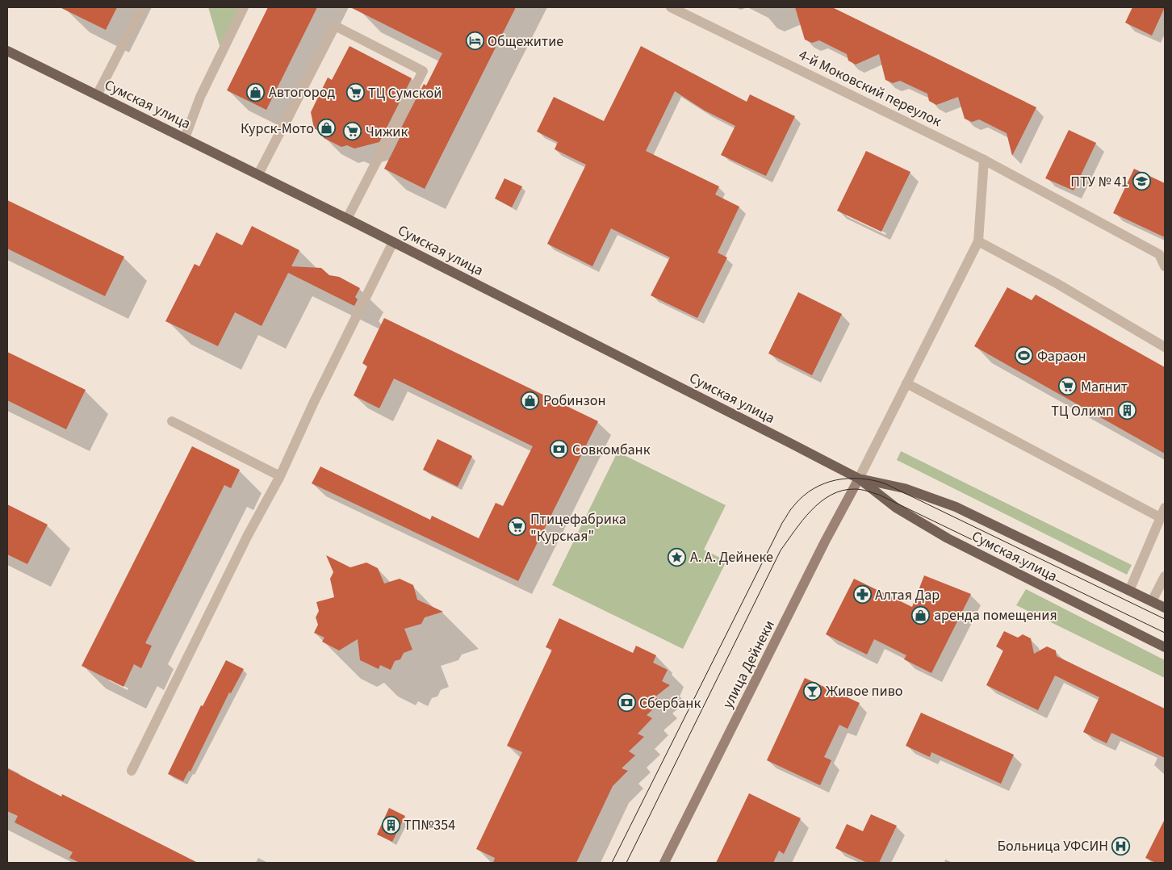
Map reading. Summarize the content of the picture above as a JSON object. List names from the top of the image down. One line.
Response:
{"streets":{"main road":["Сумская улица","улица Дейнеки"],"street":["4-й Моковский переулок"]},"crossings":[["Сумская улица","улица Дейнеки"]],"places":{"hotel":["Общежитие"],"shop":["Автогород","Курск-Мото","Робинзон","аренда помещения"],"supermarket":["ТЦ Сумской","Чижик","Магнит","Птицефабрика \"Курская\""],"school or university":["ПТУ № 41"],"sports":["Фараон"],"building":["ТЦ Олимп","ТП№354"],"bank":["Совкомбанк","Сбербанк"],"place":["А. А. Дейнеке"],"pharmacy":["Алтая Дар"],"bar":["Живое пиво"],"hospital":["Больница УФСИН"]}}
